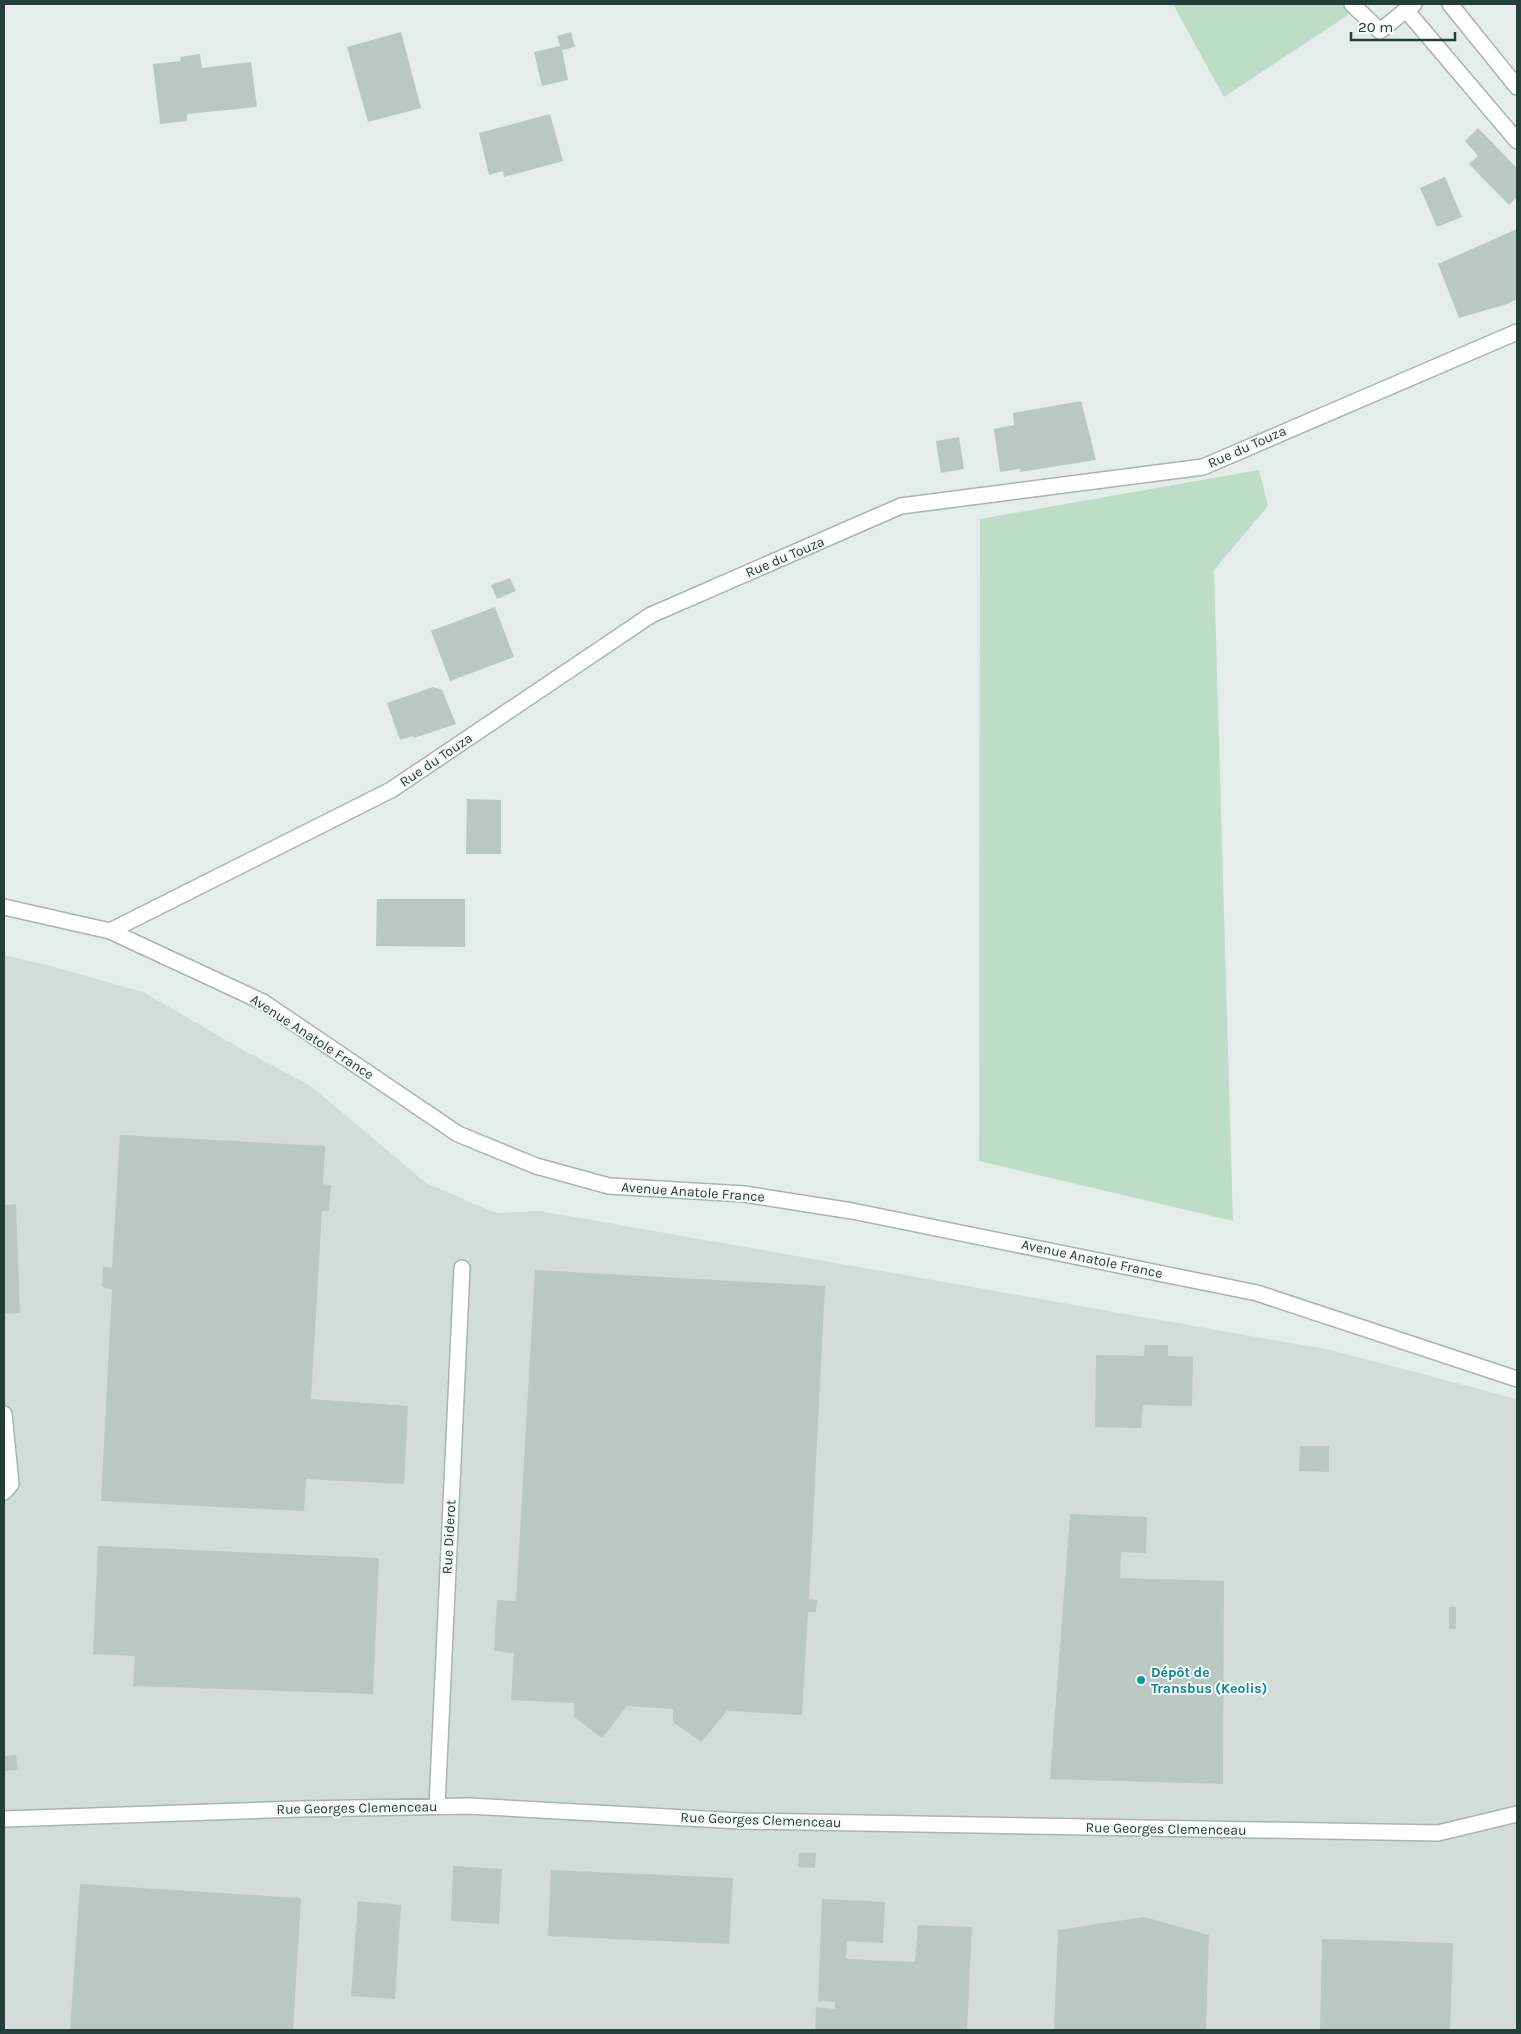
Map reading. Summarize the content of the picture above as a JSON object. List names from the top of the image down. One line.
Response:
{"streets":{"street":["Rue du Touza","Avenue Anatole France","Rue Diderot","Rue Georges Clemenceau"]},"crossings":[["Rue du Touza","Avenue Anatole France"],["Rue Diderot","Rue Georges Clemenceau"]],"places":["Dépôt de Transbus (Keolis)"],"scale_bar":"20 m"}
